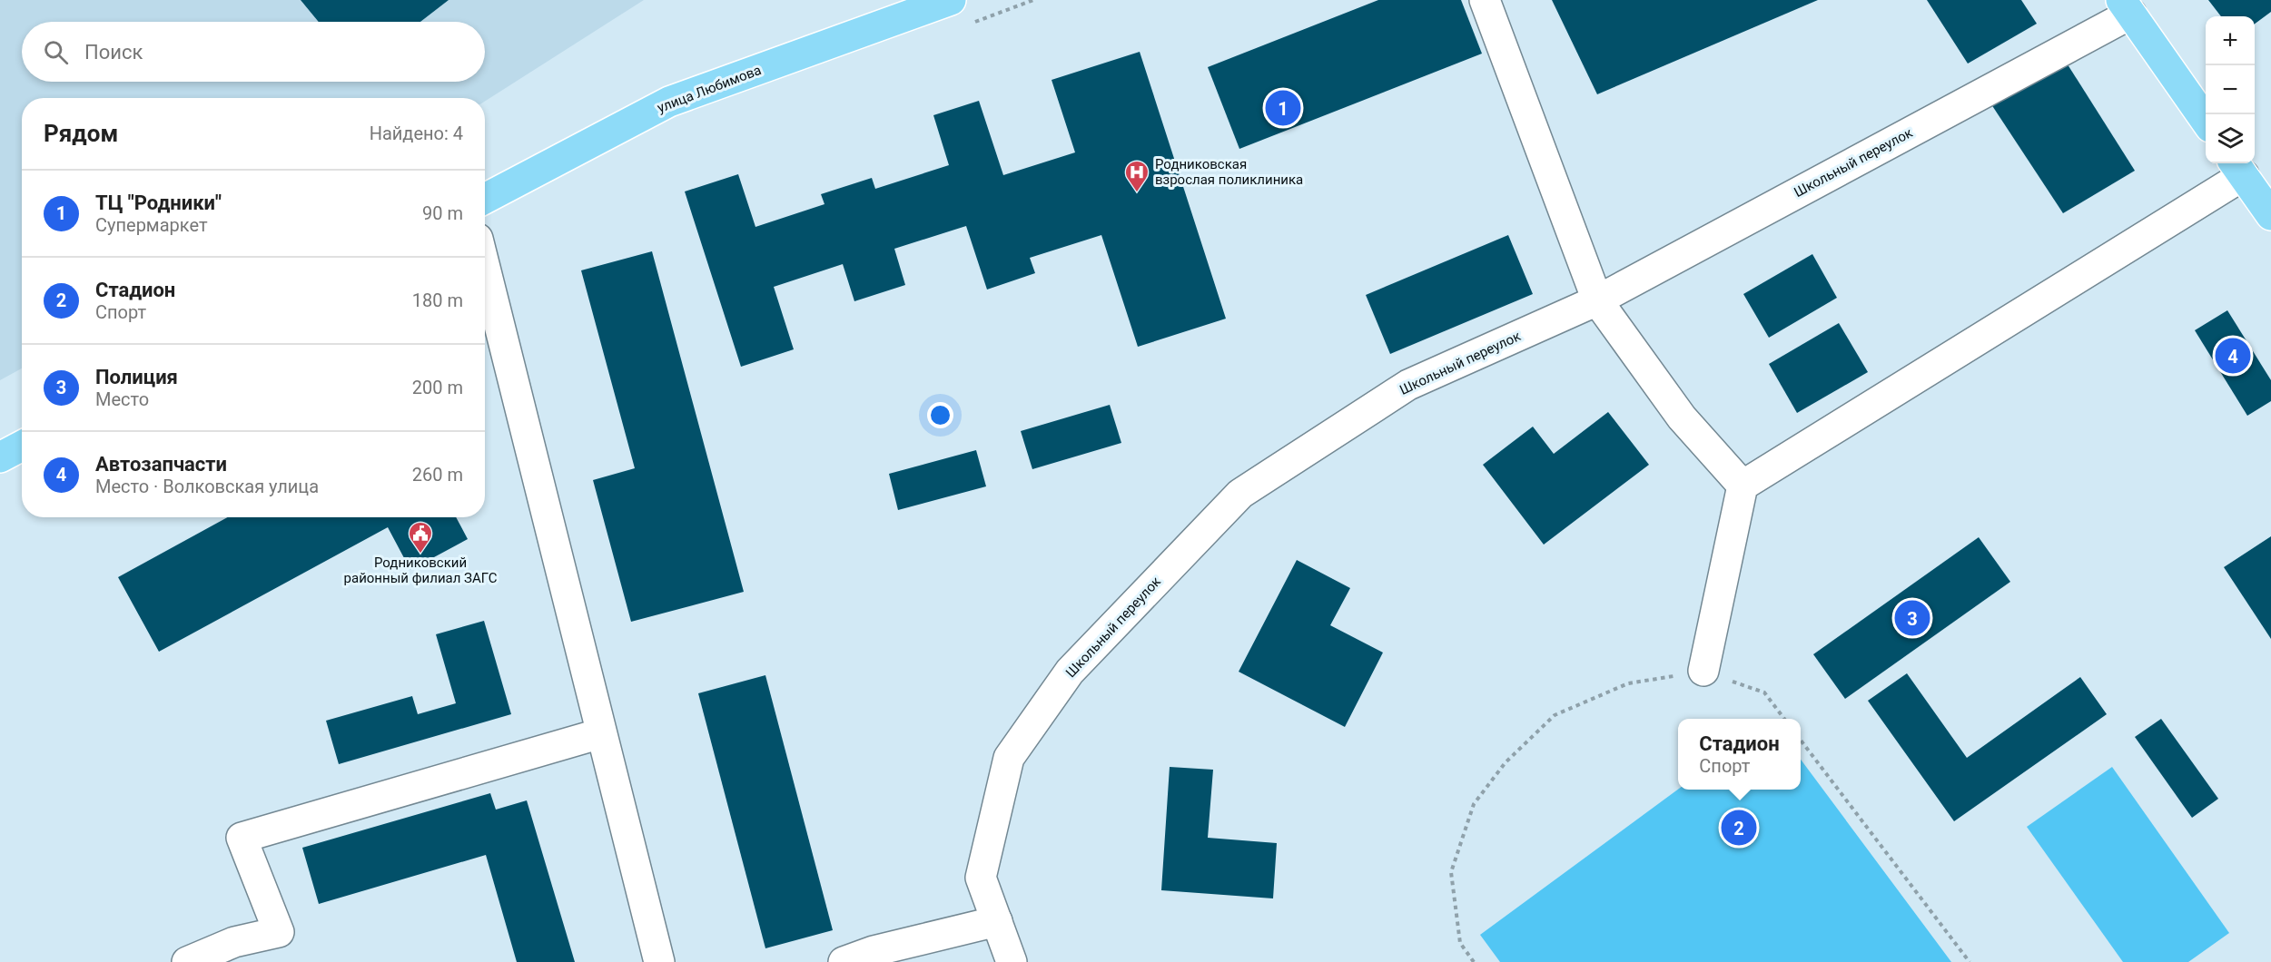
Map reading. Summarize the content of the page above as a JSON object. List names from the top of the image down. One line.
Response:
{"streets":{"main road":["улица Любимова"],"street":["Школьный переулок"]},"places":{"hospital":["Родниковская взрослая поликлиника"],"public building":["Родниковский районный филиал ЗАГС"]},"page":{"map_buttons":["+","−"],"search":"Поиск","pins":["1","4","3","2"],"heading":["Рядом","Найдено: 4"],"list":[{"mark":"1","name":"ТЦ \"Родники\"","note":"Супермаркет","value":"90 m"},{"mark":"2","name":"Стадион","note":"Спорт","value":"180 m"},{"mark":"3","name":"Полиция","note":"Место","value":"200 m"},{"mark":"4","name":"Автозапчасти","note":"Место · Волковская улица","value":"260 m"}],"popup":["Стадион","Спорт"]}}
